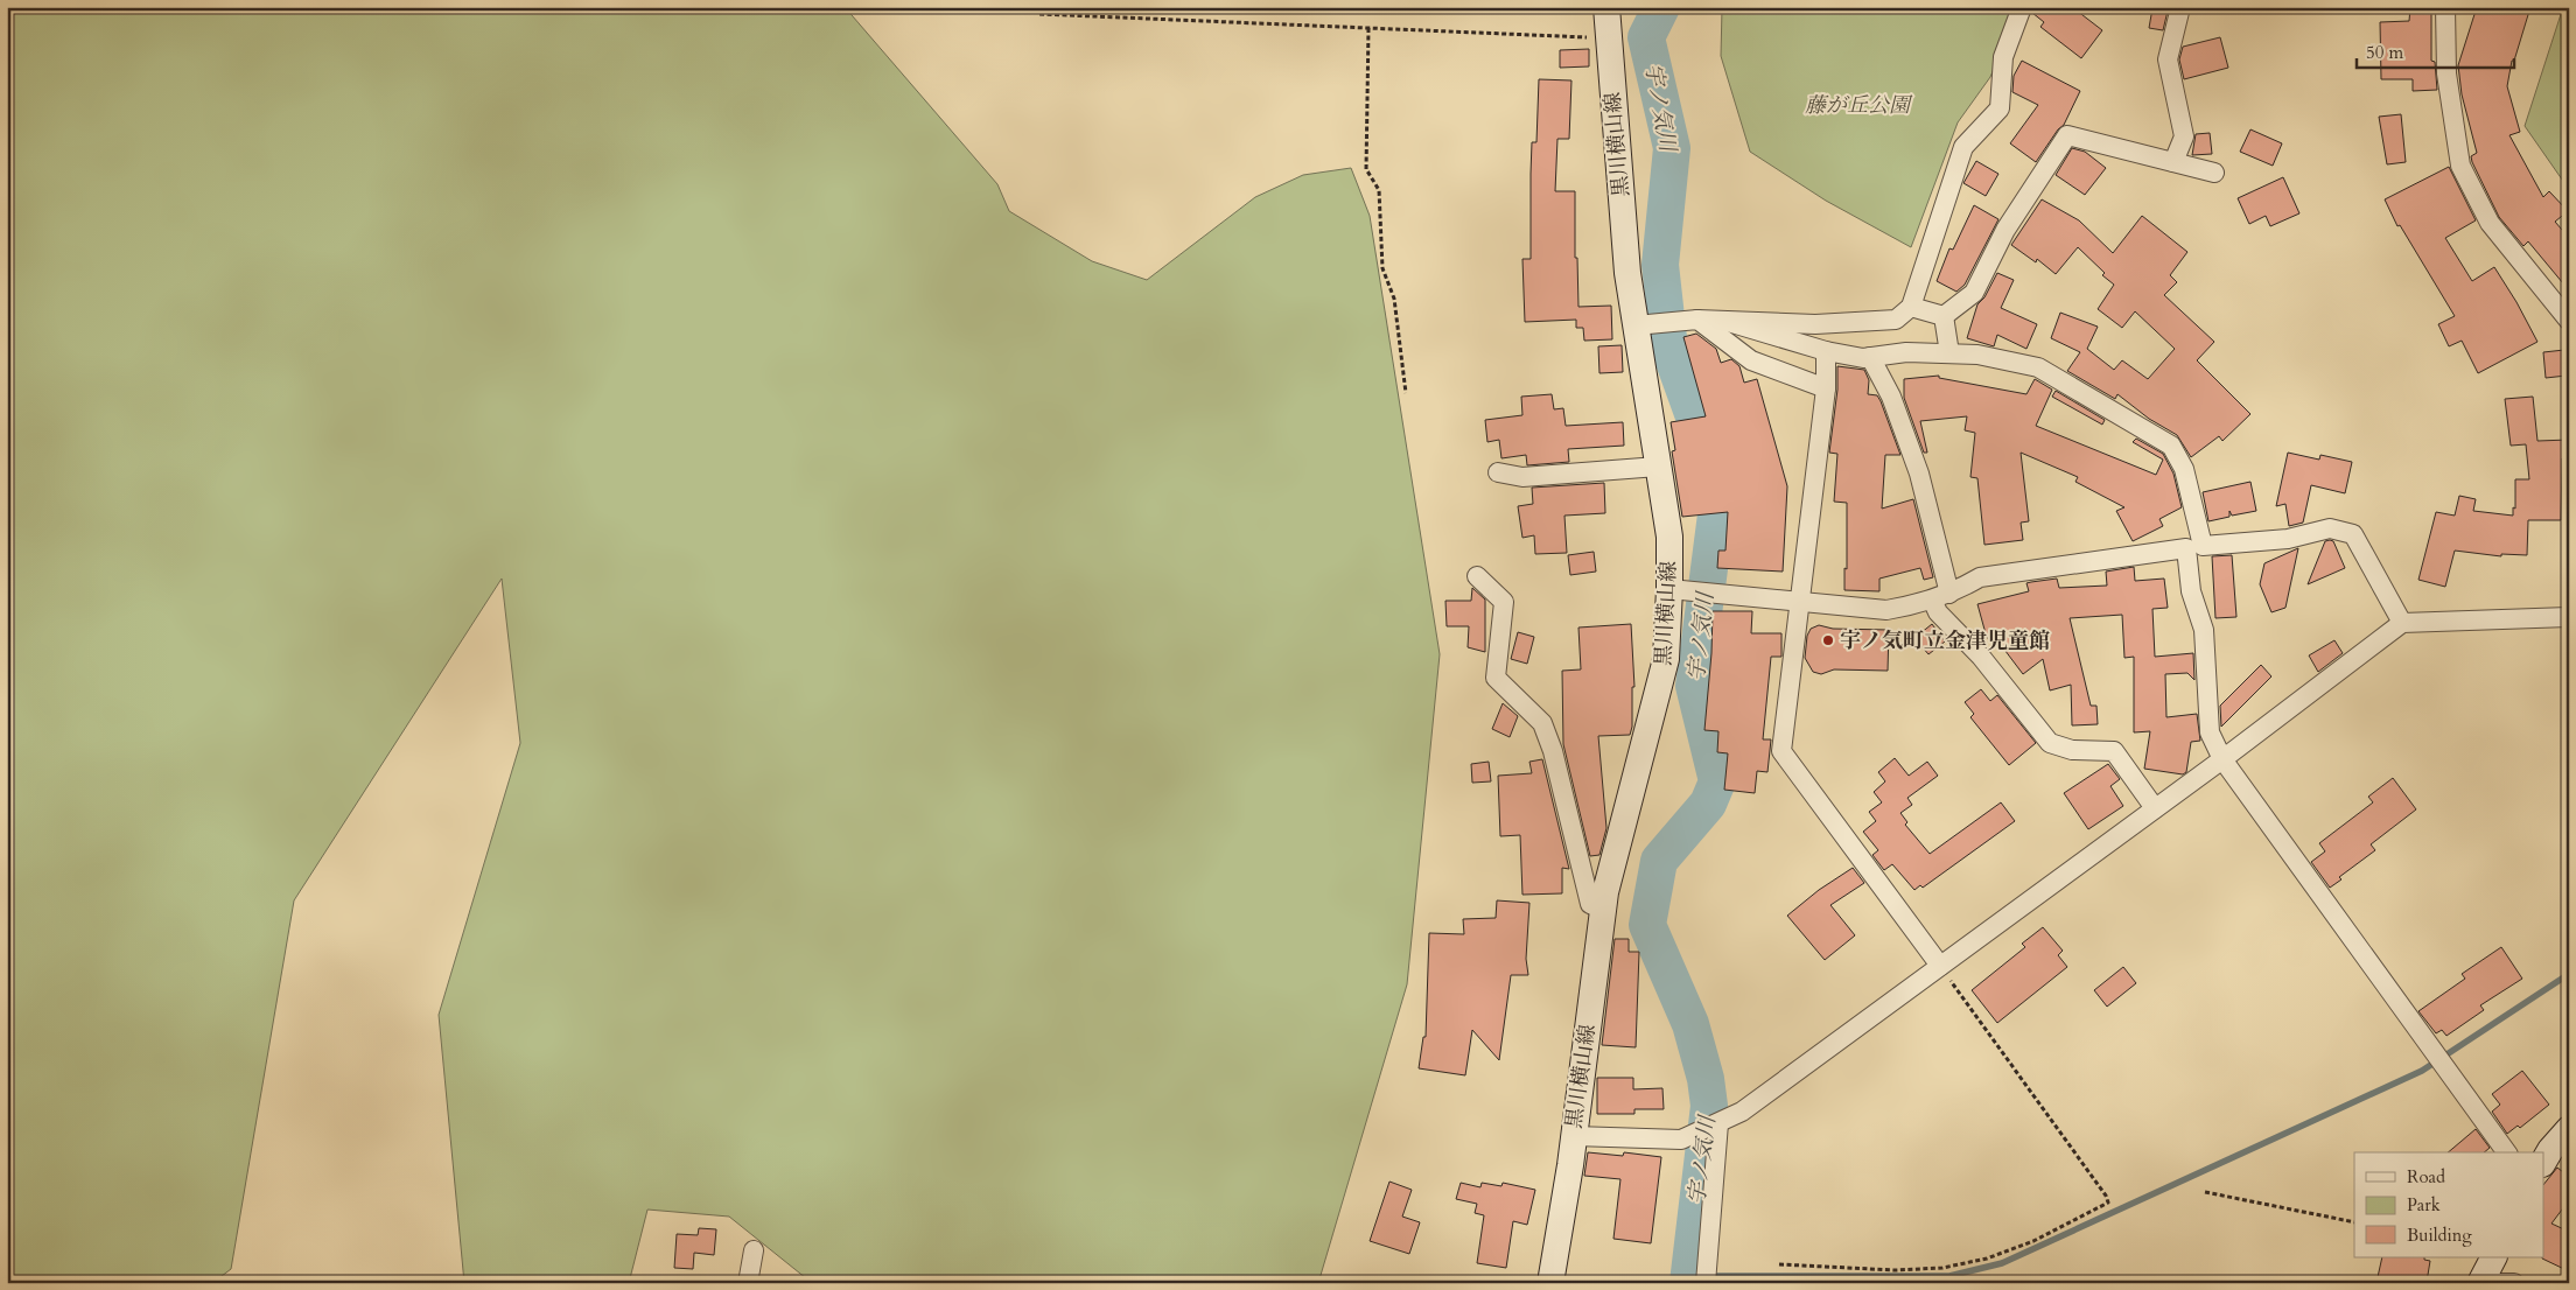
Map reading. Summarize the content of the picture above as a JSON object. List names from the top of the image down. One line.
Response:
{"streets":{"main road":["黒川横山線"]},"water":["宇ノ気川"],"parks":["藤が丘公園"],"places":["宇ノ気町立金津児童館"],"legend":["Road","Park","Building"],"scale_bar":"50 m"}
